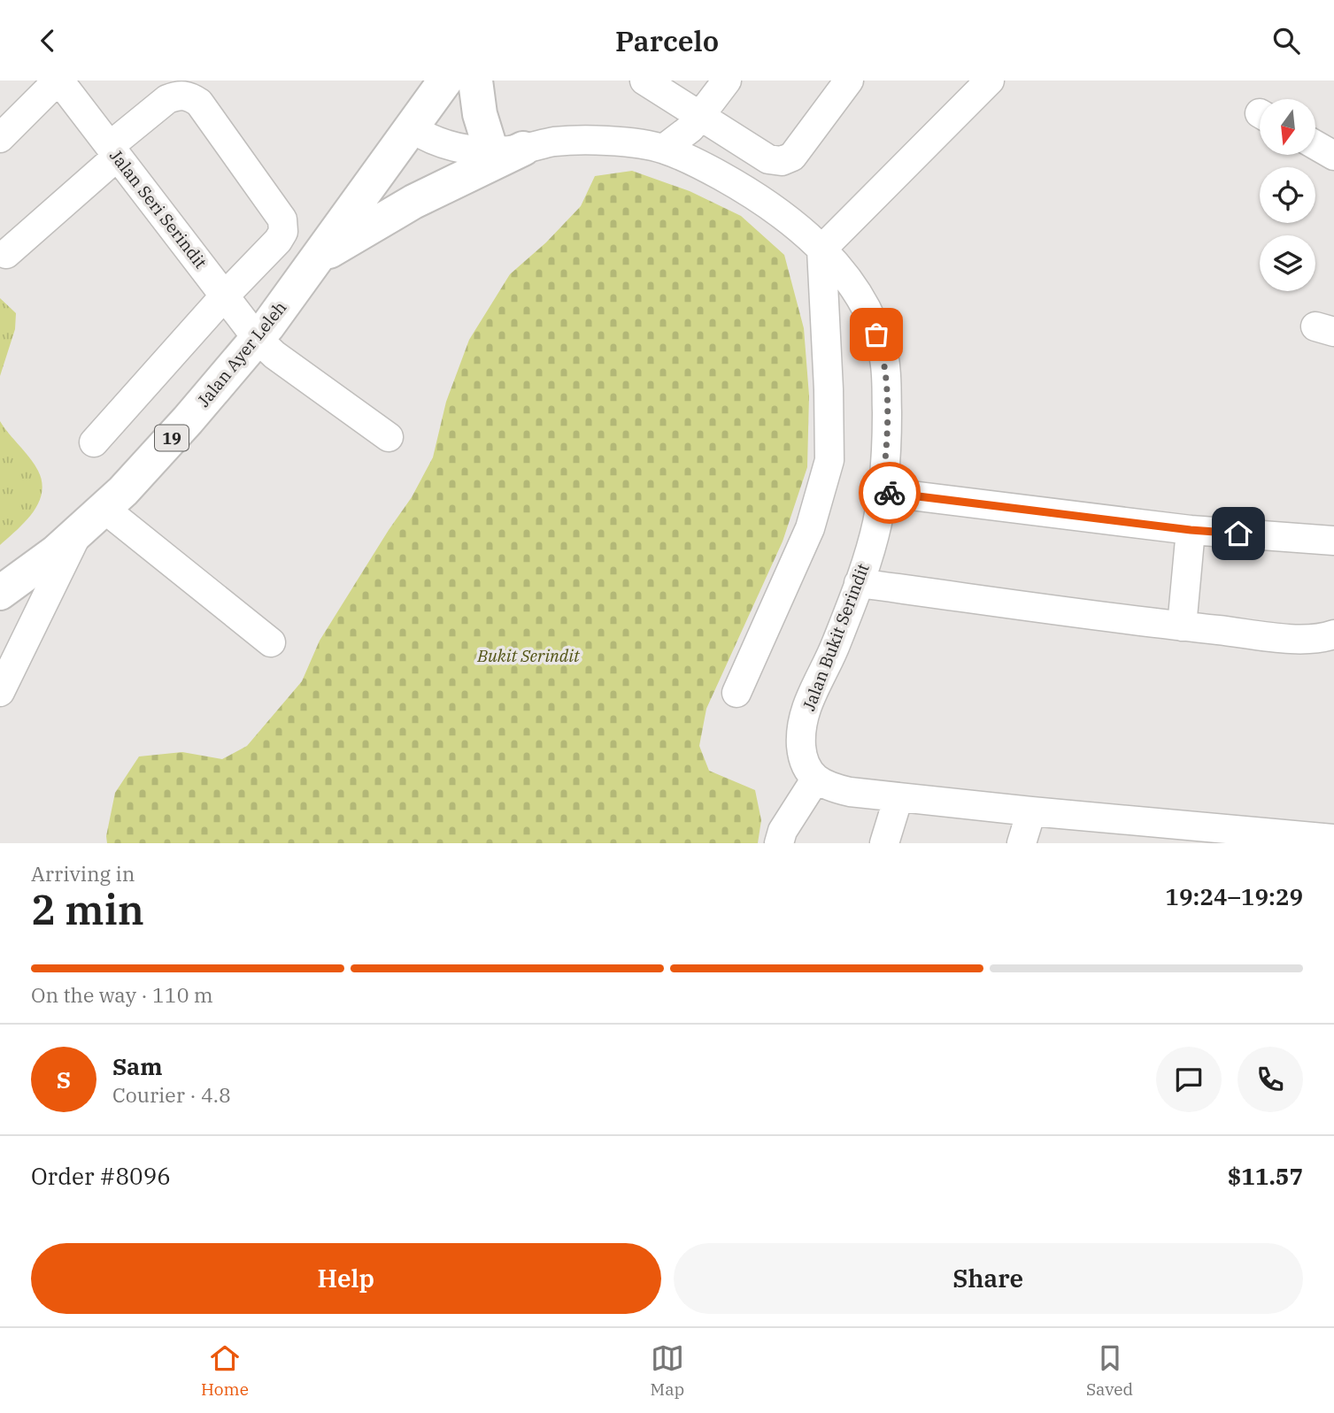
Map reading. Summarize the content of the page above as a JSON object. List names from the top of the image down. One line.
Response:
{"streets":{"main road":["Jalan Ayer Leleh","19"],"street":["Jalan Seri Serindit","Jalan Bukit Serindit"]},"crossings":[["Jalan Seri Serindit","Jalan Ayer Leleh"],["Jalan Ayer Leleh","Jalan Bukit Serindit"]],"parks":["Bukit Serindit"],"north":"bottom","page":{"header":"Parcelo","heading":["2 min","Arriving in","19:24–19:29"],"panel":["Sam","Courier · 4.8","Order #8096","$11.57"],"bar":"On the way · 110 m","round":"S","buttons":["Help","Share"],"tabs":["Home","Map","Saved"]}}
